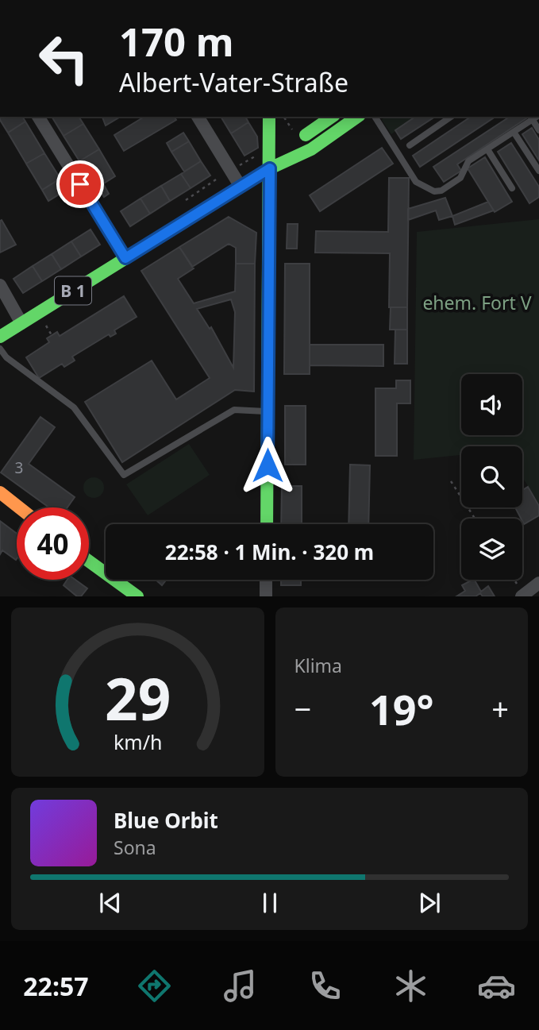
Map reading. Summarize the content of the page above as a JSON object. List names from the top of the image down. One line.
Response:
{"streets":{"street":["B 1"]},"parks":["ehem. Fort V"],"house_numbers":["3"],"page":{"turn":["170 m","Albert-Vater-Straße"],"limit":"40","trip":"22:58 · 1 Min. · 320 m","tile":"Klima","heat":["−","19°","+"],"song":["Blue Orbit","Sona"],"tabs":"22:57","gauge":["29","km/h"]}}
